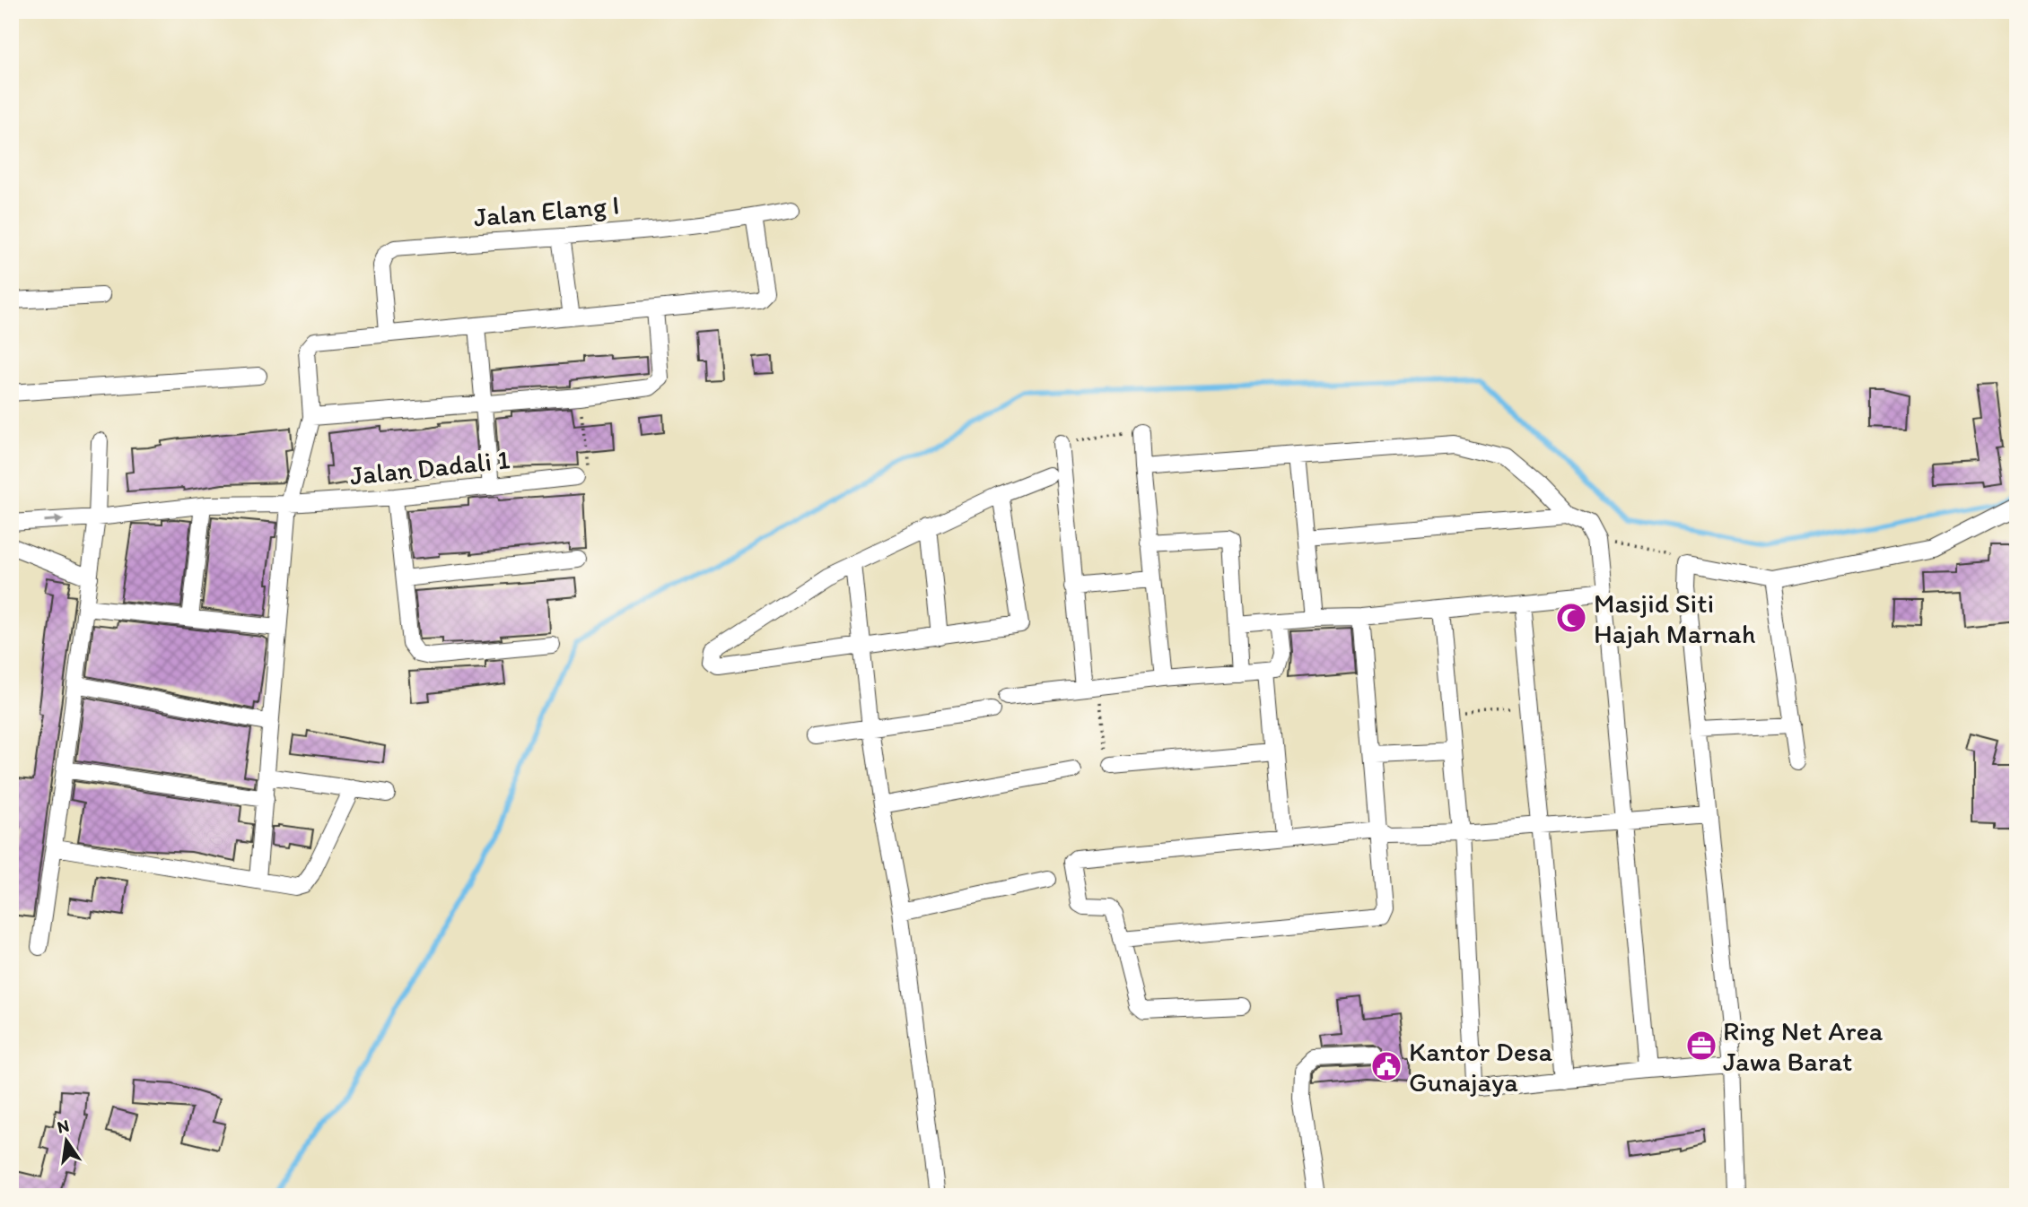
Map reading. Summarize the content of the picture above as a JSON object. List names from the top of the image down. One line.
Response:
{"streets":{"street":["Jalan Elang I","Jalan Dadali 1"]},"places":{"mosque":["Masjid Siti Hajah Marnah"],"office":["Ring Net Area Jawa Barat"],"public building":["Kantor Desa Gunajaya"]},"north":"top"}
